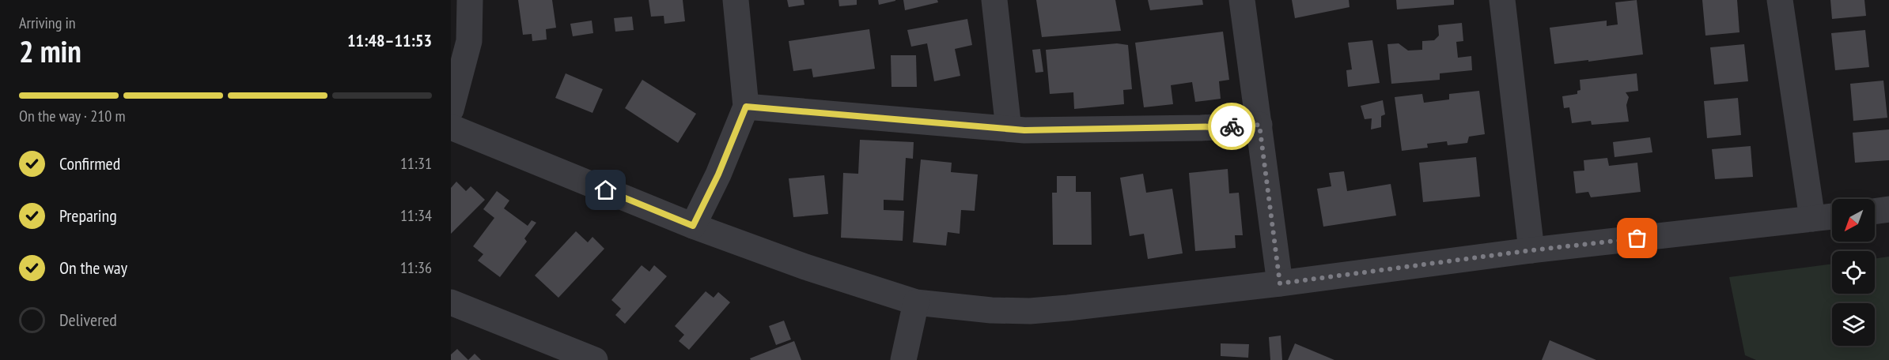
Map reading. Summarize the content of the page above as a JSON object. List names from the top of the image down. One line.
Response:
{"north":"bottom left","page":{"heading":["2 min","Arriving in","11:48–11:53"],"bar":"On the way · 210 m","list":[["Confirmed","11:31"],["Preparing","11:34"],["On the way","11:36"],"Delivered"]}}
